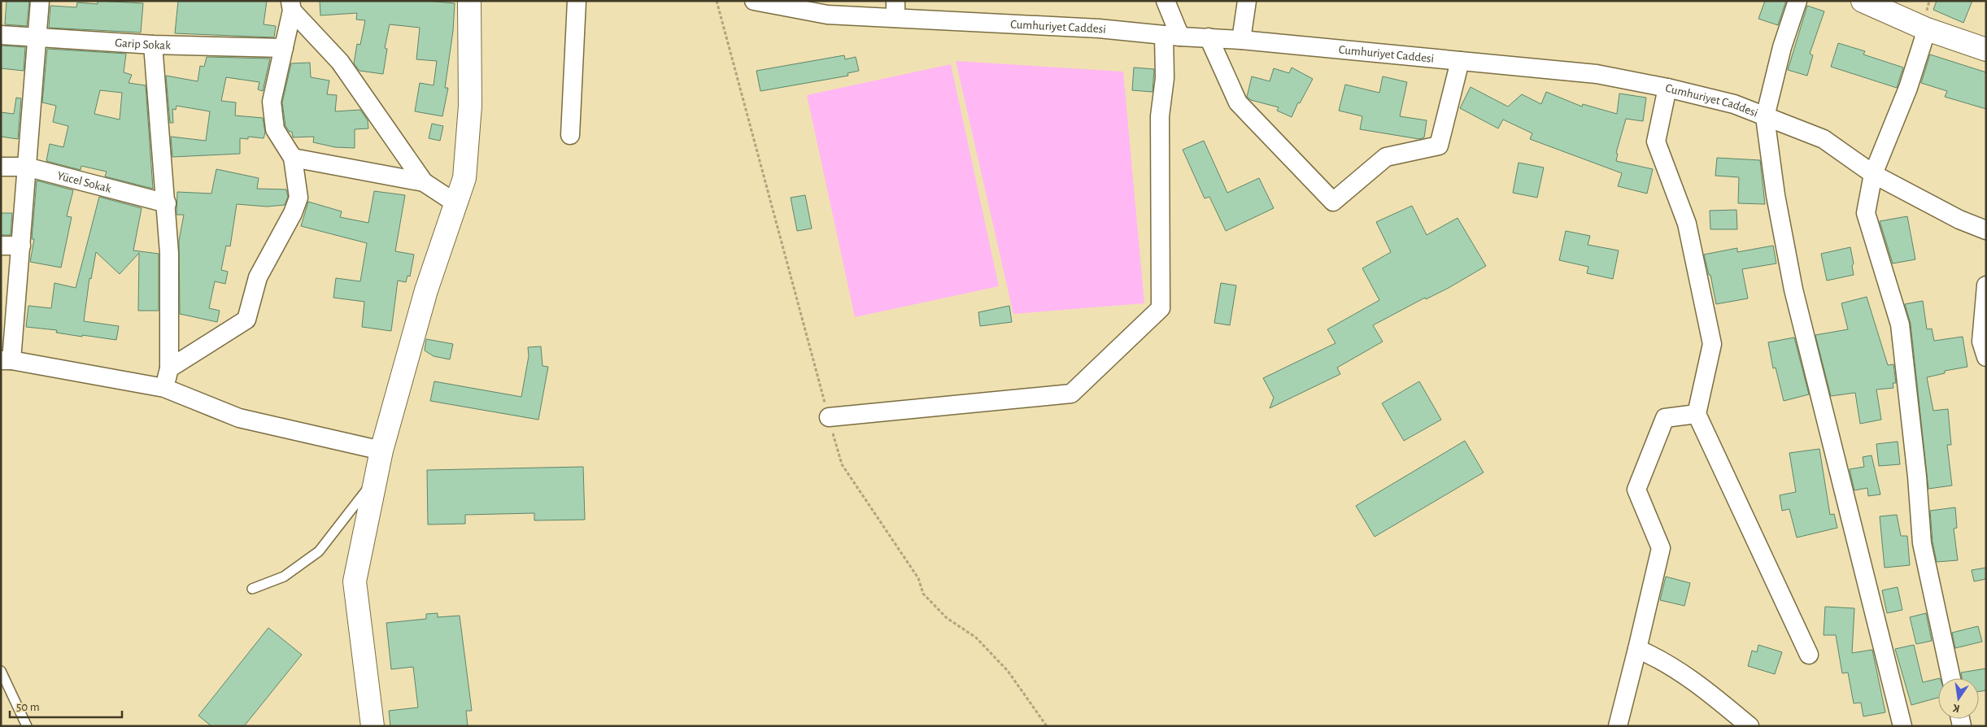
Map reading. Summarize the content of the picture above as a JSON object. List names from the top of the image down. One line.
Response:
{"streets":{"street":["Cumhuriyet Caddesi","Garip Sokak","Yücel Sokak"]},"scale_bar":"50 m","north":"bottom"}
